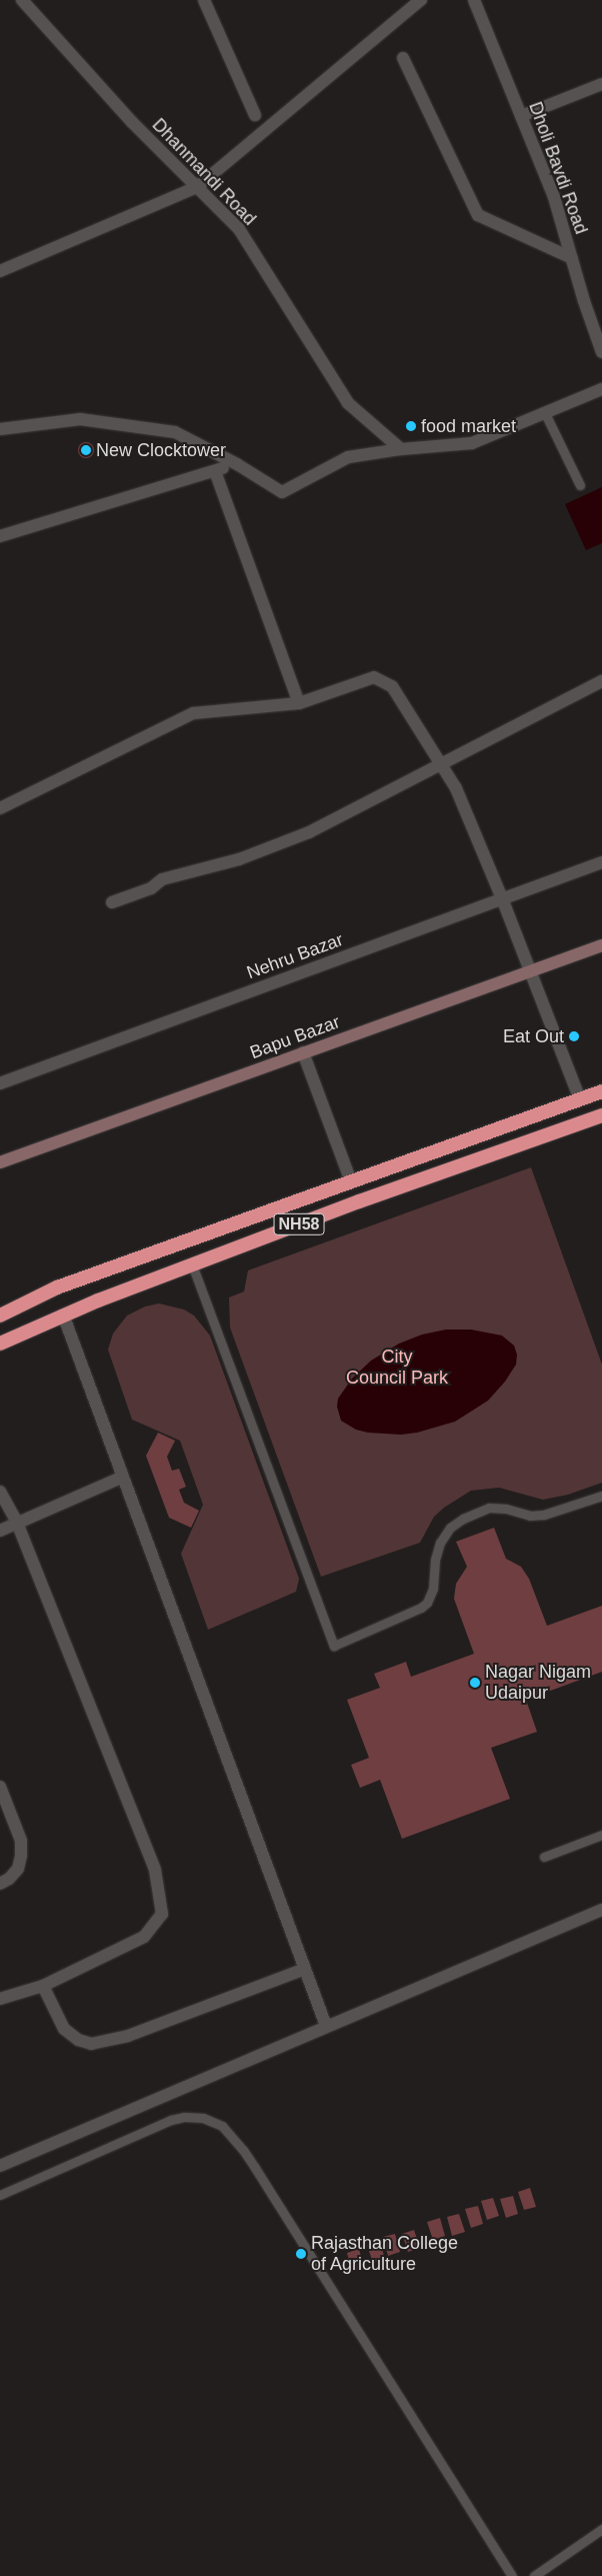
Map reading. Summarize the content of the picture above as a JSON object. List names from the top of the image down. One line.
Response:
{"streets":{"highway":["NH58"],"main road":["Bapu Bazar"],"street":["Dholi Bavdi Road","Dhanmandi Road","Nehru Bazar"]},"parks":["City Council Park"],"places":["food market","New Clocktower","Eat Out","Nagar Nigam Udaipur","Rajasthan College of Agriculture"]}
